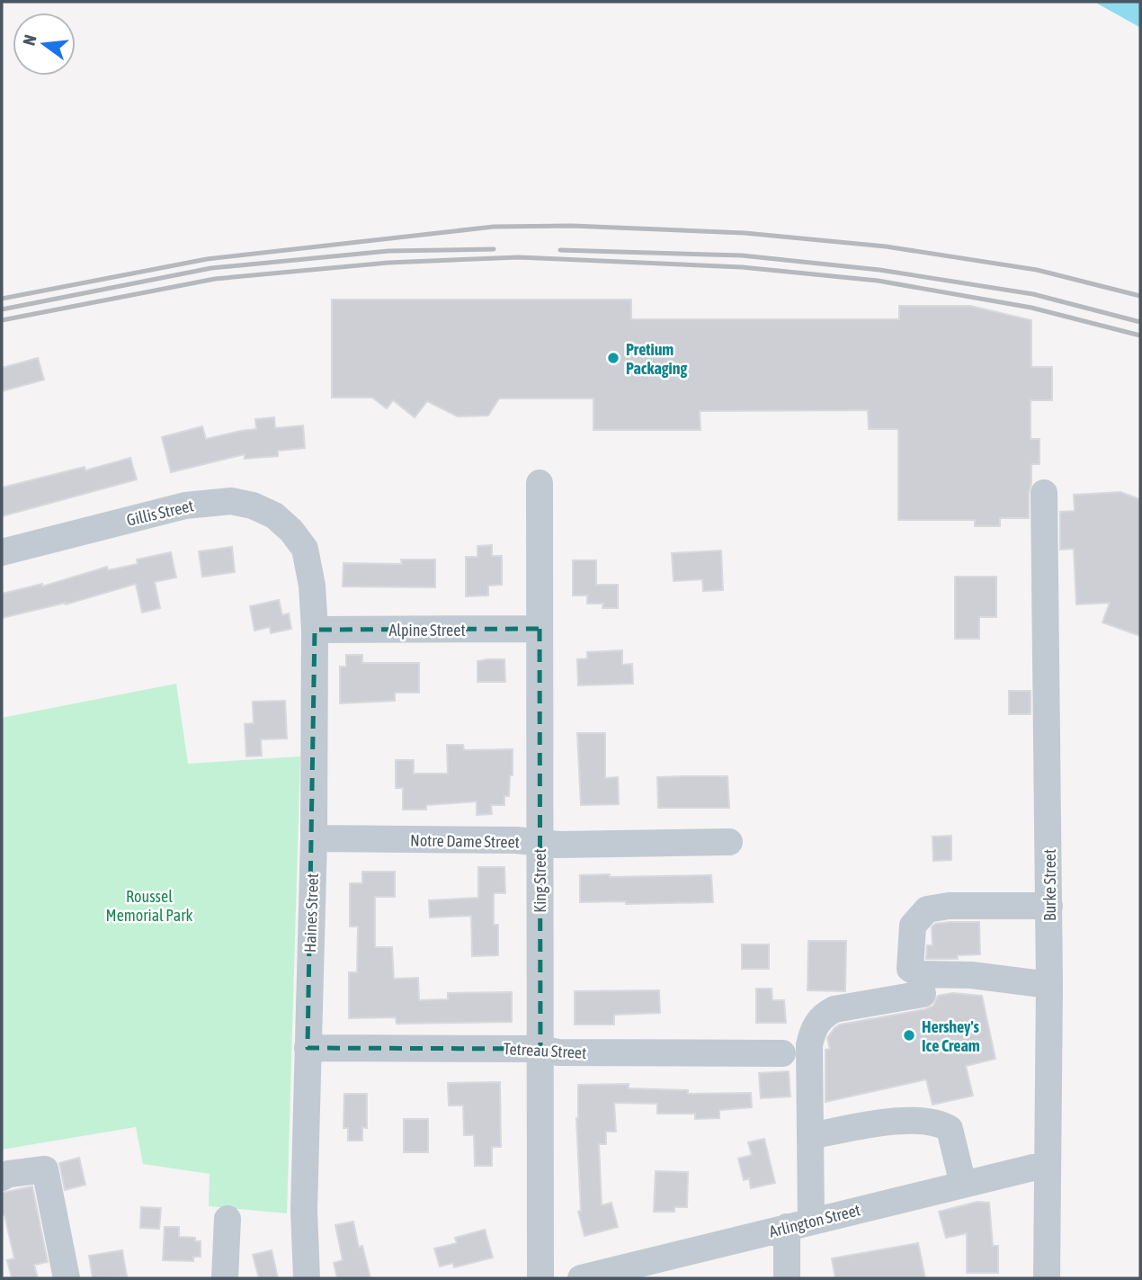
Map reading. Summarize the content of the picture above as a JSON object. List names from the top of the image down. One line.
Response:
{"streets":{"street":["Gillis Street","Alpine Street","Notre Dame Street","King Street","Burke Street","Haines Street","Tetreau Street","Arlington Street"]},"crossings":[["Gillis Street","Haines Street"],["Alpine Street","King Street"],["Alpine Street","Haines Street"],["Notre Dame Street","King Street"],["Notre Dame Street","Haines Street"],["King Street","Tetreau Street"],["Burke Street","Arlington Street"],["Haines Street","Tetreau Street"]],"parks":["Roussel Memorial Park"],"places":["Pretium Packaging","Hershey's Ice Cream"],"north":"left"}
